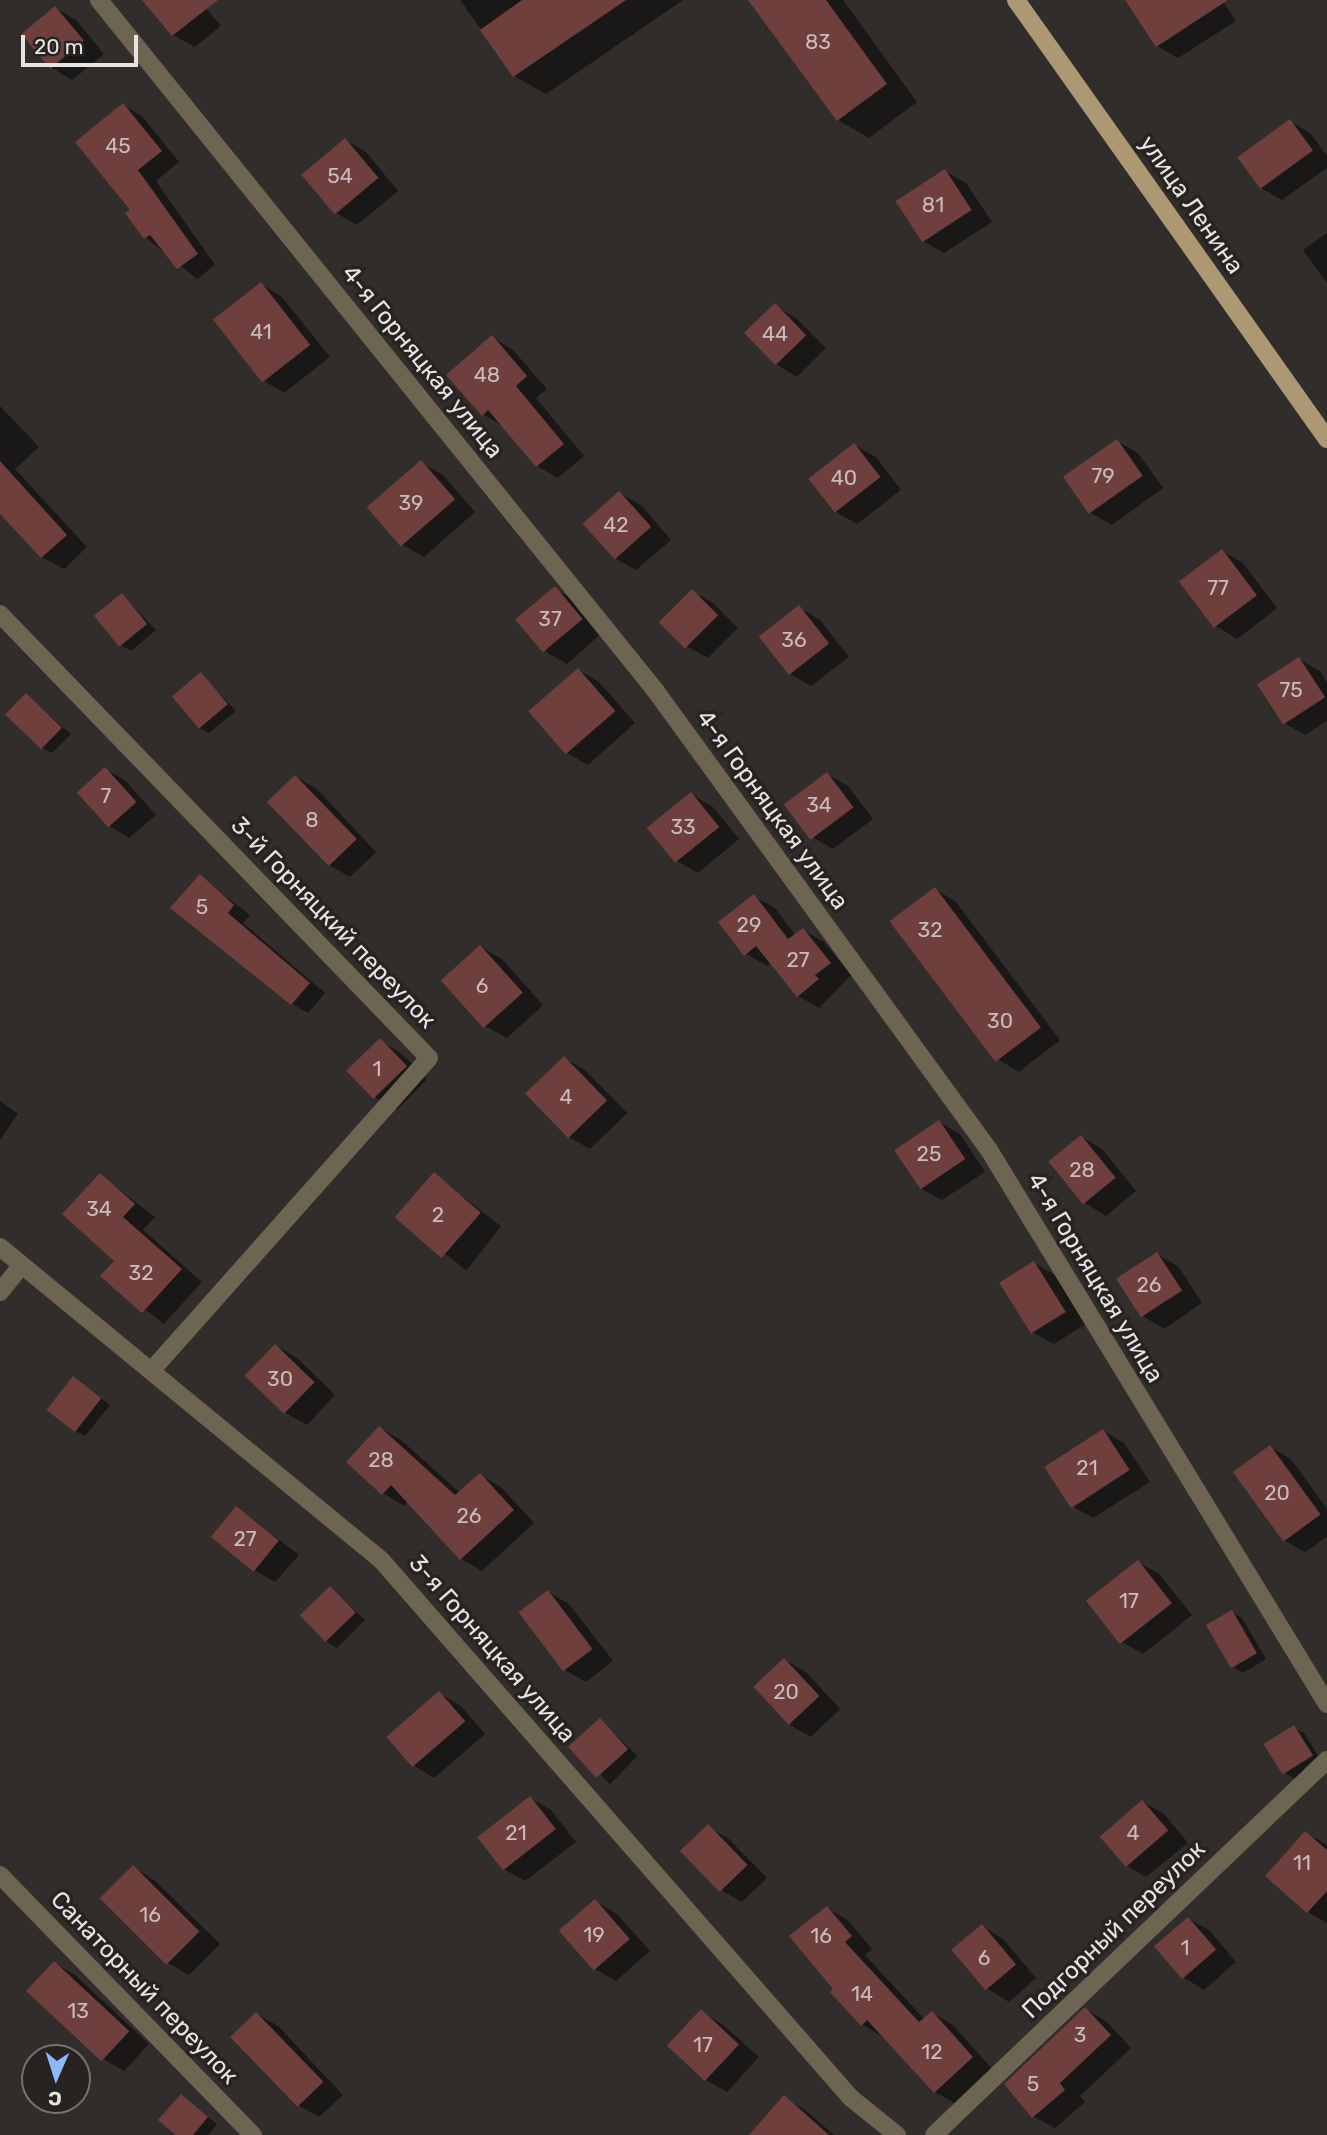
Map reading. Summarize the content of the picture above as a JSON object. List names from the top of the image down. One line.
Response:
{"streets":{"main road":["улица Ленина"],"street":["4-я Горняцкая улица","3-й Горняцкий переулок","3-я Горняцкая улица","Подгорный переулок","Санаторный переулок"]},"crossings":[["3-й Горняцкий переулок","3-я Горняцкая улица"]],"house_numbers":["83","45","54","81","41","44","48","79","40","39","42","77","37","36","75","7","34","8","33","5","29","32","27","6","30","1","4","25","28","34","2","32","26","30","28","21","20","26","27","17","20","21","4","11","16","19","16","1","6","14","13","3","17","12","5"],"scale_bar":"20 m","north":"bottom"}
